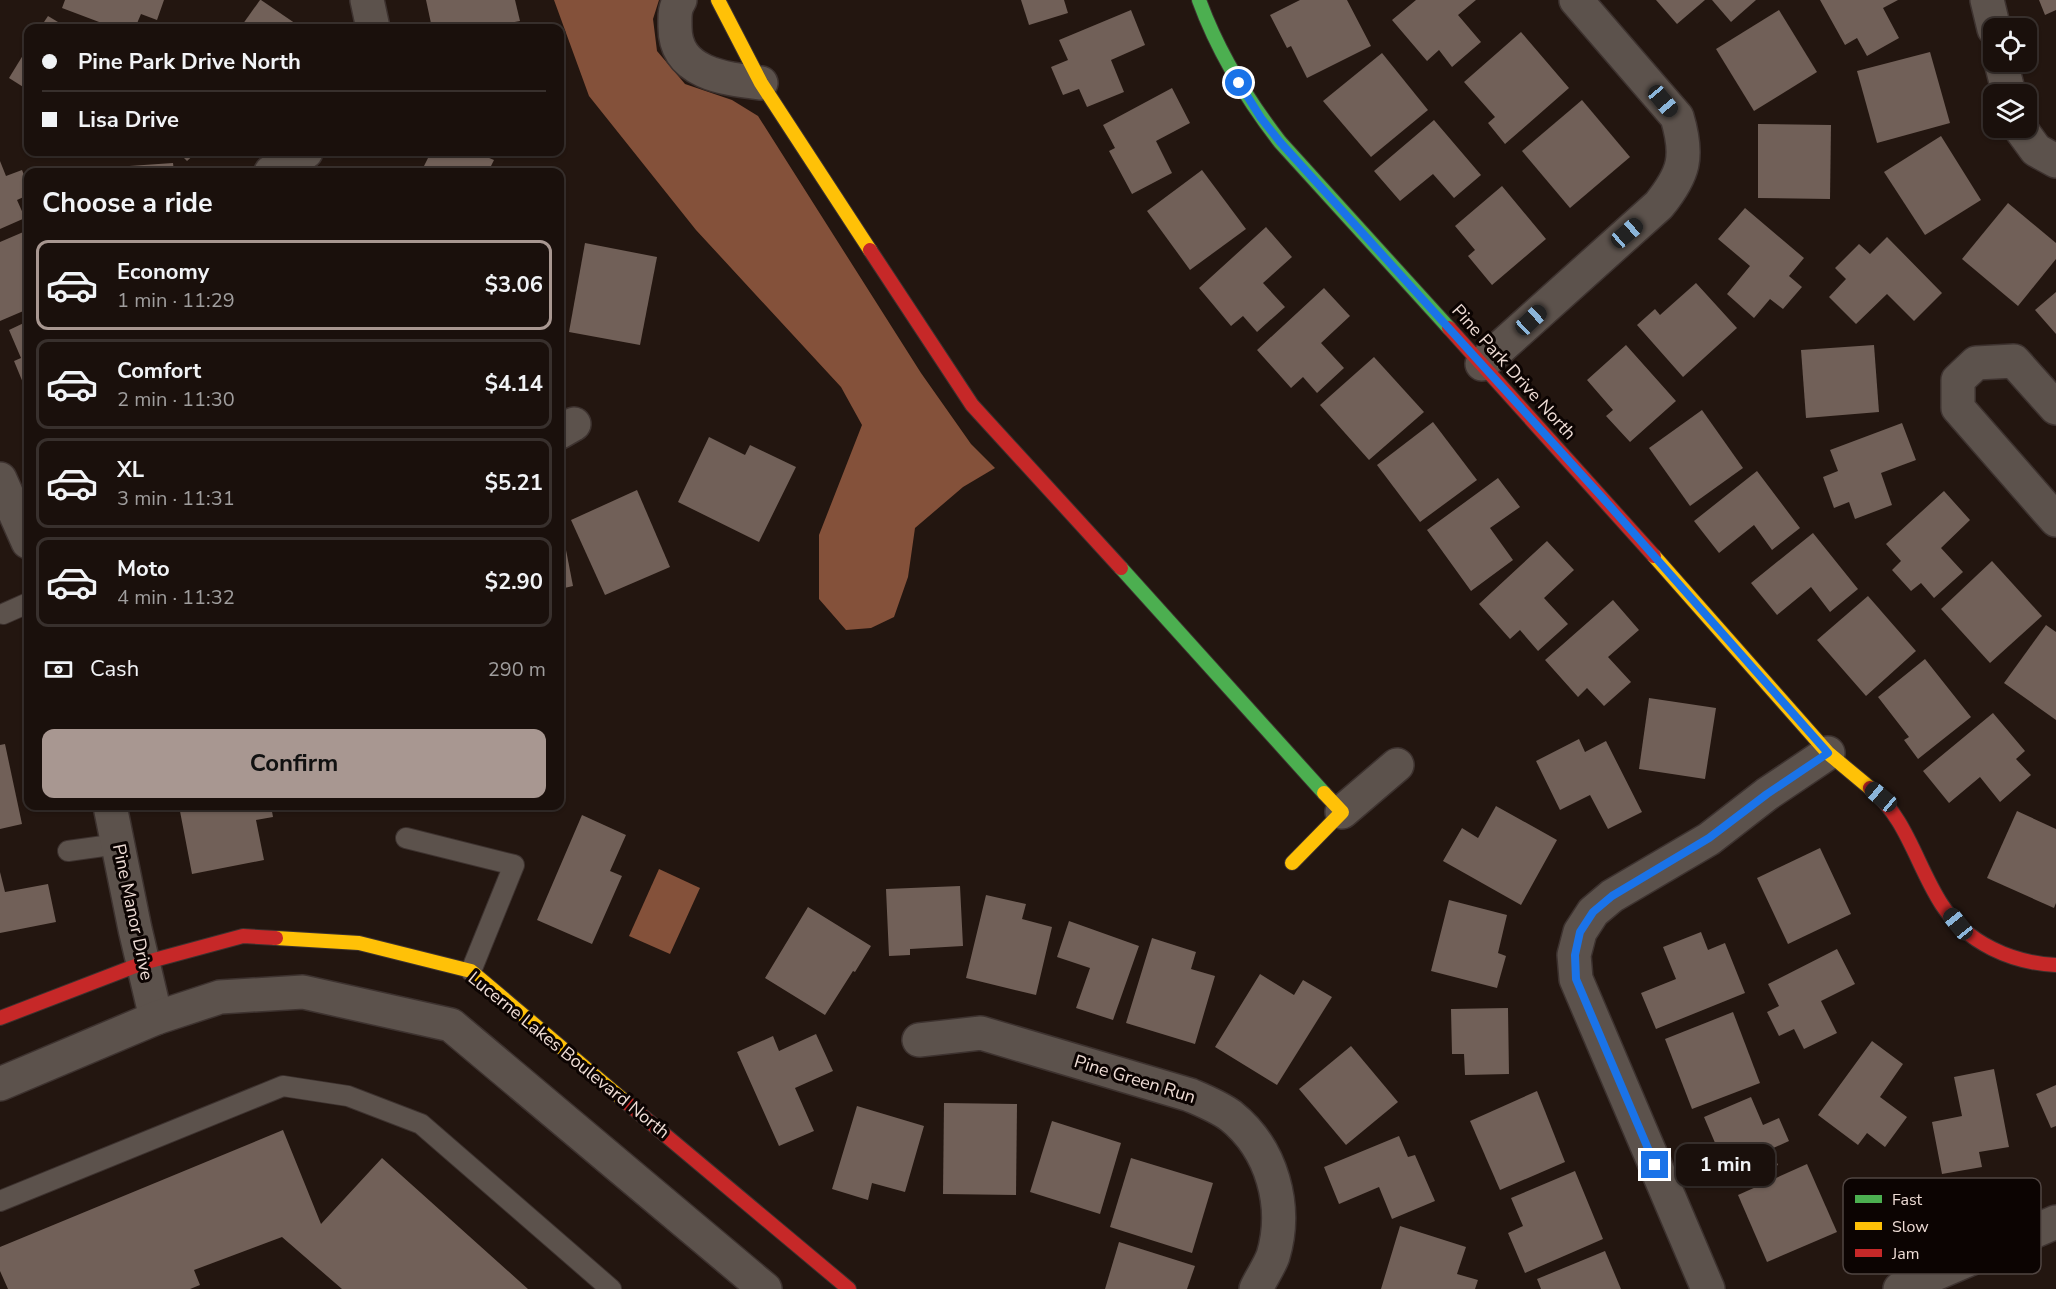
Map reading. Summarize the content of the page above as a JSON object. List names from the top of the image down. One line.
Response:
{"streets":{"street":["Pine Park Drive North","Pine Manor Drive","Lucerne Lakes Boulevard North","Pine Green Run"]},"crossings":[["Pine Manor Drive","Lucerne Lakes Boulevard North"]],"legend":["Fast","Slow","Jam"],"page":{"banner":["Pine Park Drive North","Lisa Drive"],"heading":"Choose a ride","list":[{"name":"Economy","note":"1 min · 11:29","value":"$3.06"},{"name":"Comfort","note":"2 min · 11:30","value":"$4.14"},{"name":"XL","note":"3 min · 11:31","value":"$5.21"},{"name":"Moto","note":"4 min · 11:32","value":"$2.90"}],"pay":["Cash","290 m"],"buttons":"Confirm","bubble":"1 min"}}
